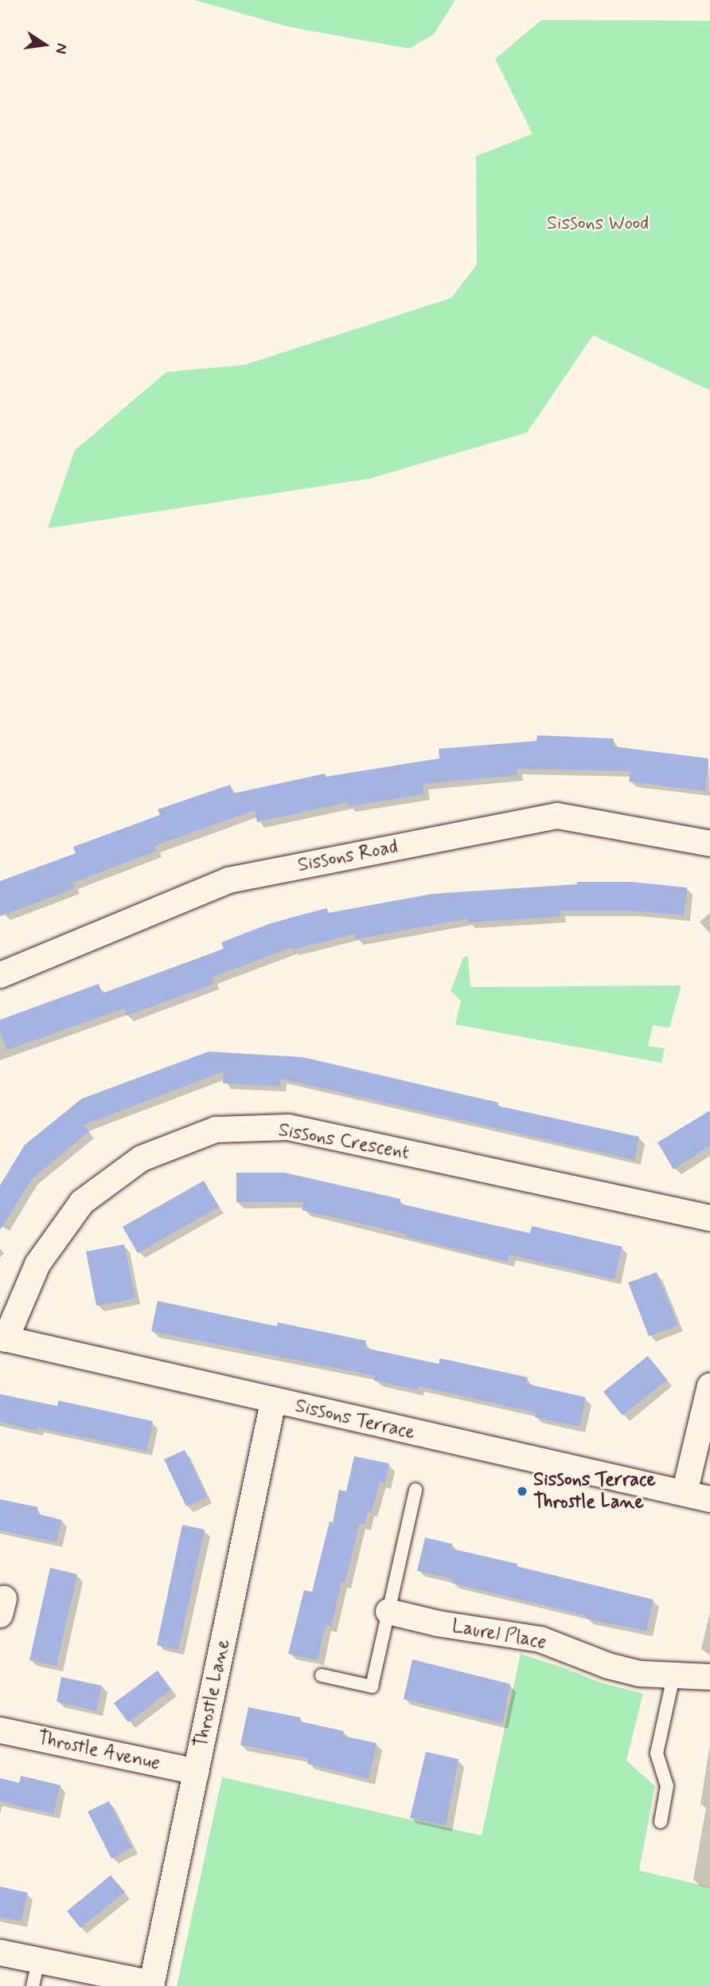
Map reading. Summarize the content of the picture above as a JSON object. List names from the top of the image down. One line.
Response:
{"streets":{"street":["Sissons Road","Sissons Crescent","Sissons Terrace","Laurel Place","Throstle Lane","Throstle Avenue"]},"crossings":[["Sissons Crescent","Sissons Terrace"],["Sissons Terrace","Throstle Lane"],["Throstle Lane","Throstle Avenue"]],"parks":["Sissons Wood"],"places":["Sissons Terrace Throstle Lane"],"north":"right"}
